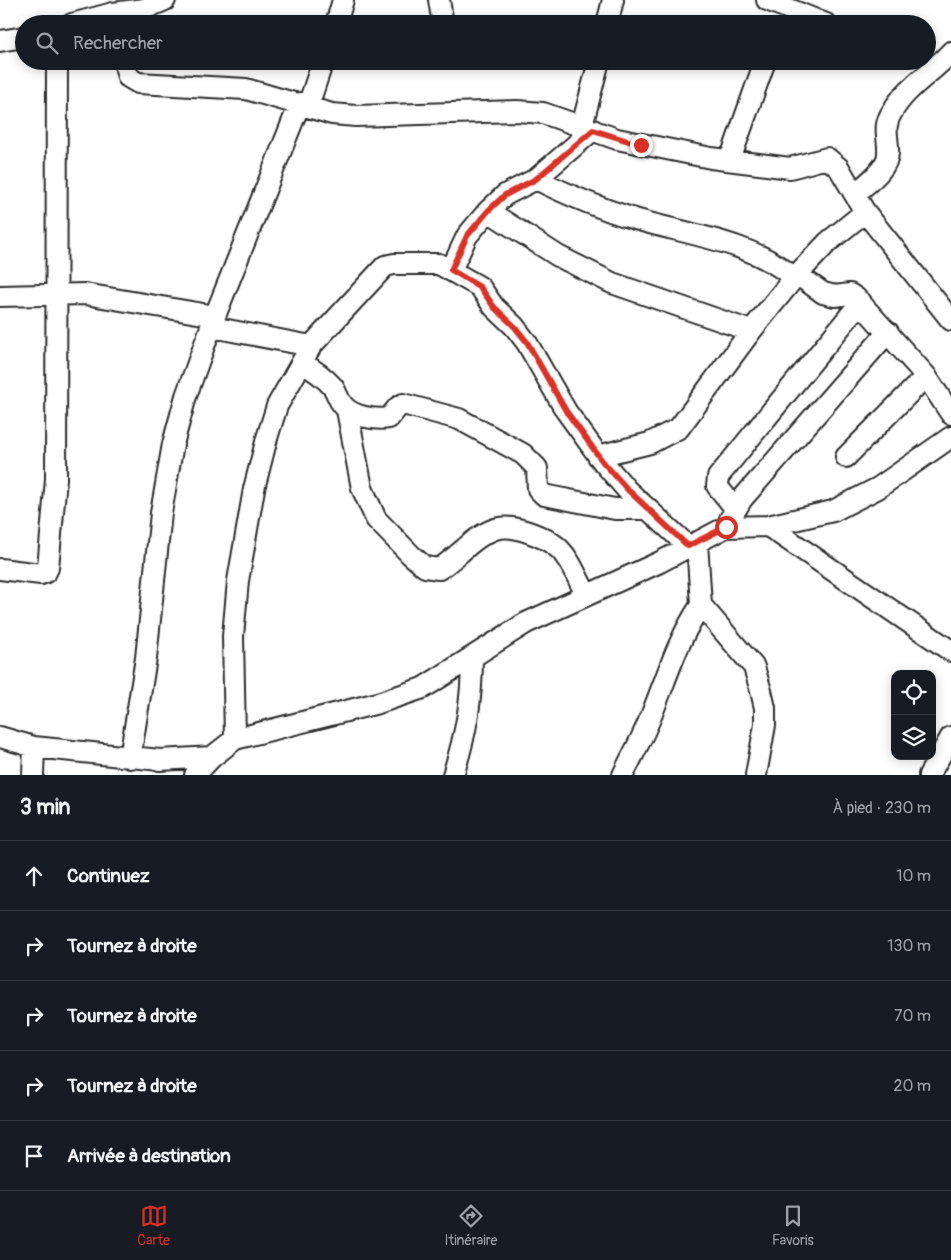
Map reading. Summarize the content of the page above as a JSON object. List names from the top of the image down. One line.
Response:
{"page":{"search":"Rechercher","heading":["3 min","À pied · 230 m"],"list":[["Continuez","10 m"],["Tournez à droite","130 m"],["Tournez à droite","70 m"],["Tournez à droite","20 m"],"Arrivée à destination"],"nav":["Carte","Itinéraire","Favoris"]}}
